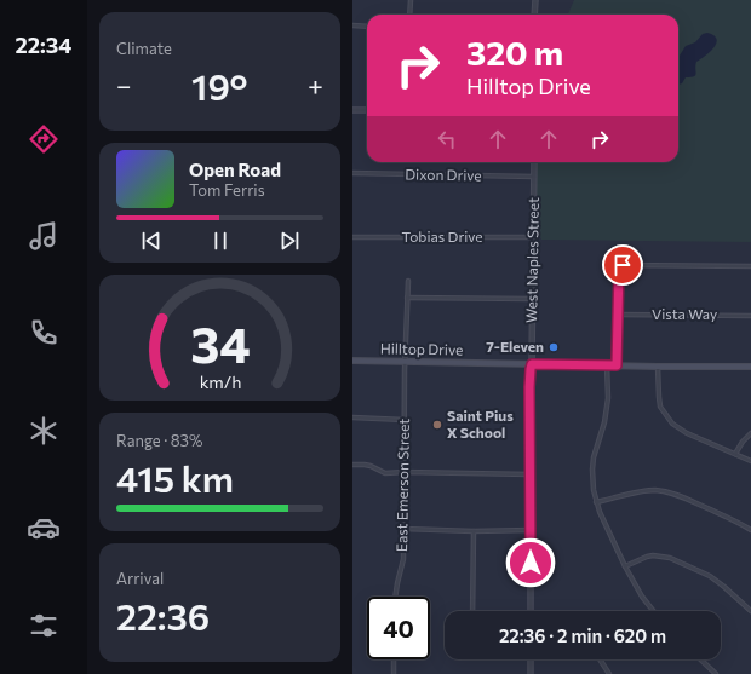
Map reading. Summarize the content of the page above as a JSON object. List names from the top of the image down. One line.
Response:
{"streets":{"main road":["Hilltop Drive"],"street":["Dixon Drive","Tobias Drive","West Naples Street","Vista Way","East Emerson Street"]},"crossings":[["Dixon Drive","West Naples Street"],["Tobias Drive","West Naples Street"],["West Naples Street","Hilltop Drive"],["Hilltop Drive","East Emerson Street"]],"places":["7-Eleven","Saint Pius X School"],"page":{"tabs":"22:34","tile":["Climate",["Range · 83%","415 km"],["Arrival","22:36"]],"turn":["320 m","Hilltop Drive"],"heat":["−","19°","+"],"song":["Open Road","Tom Ferris"],"limit":"40","trip":"22:36 · 2 min · 620 m","gauge":["34","km/h"]}}
